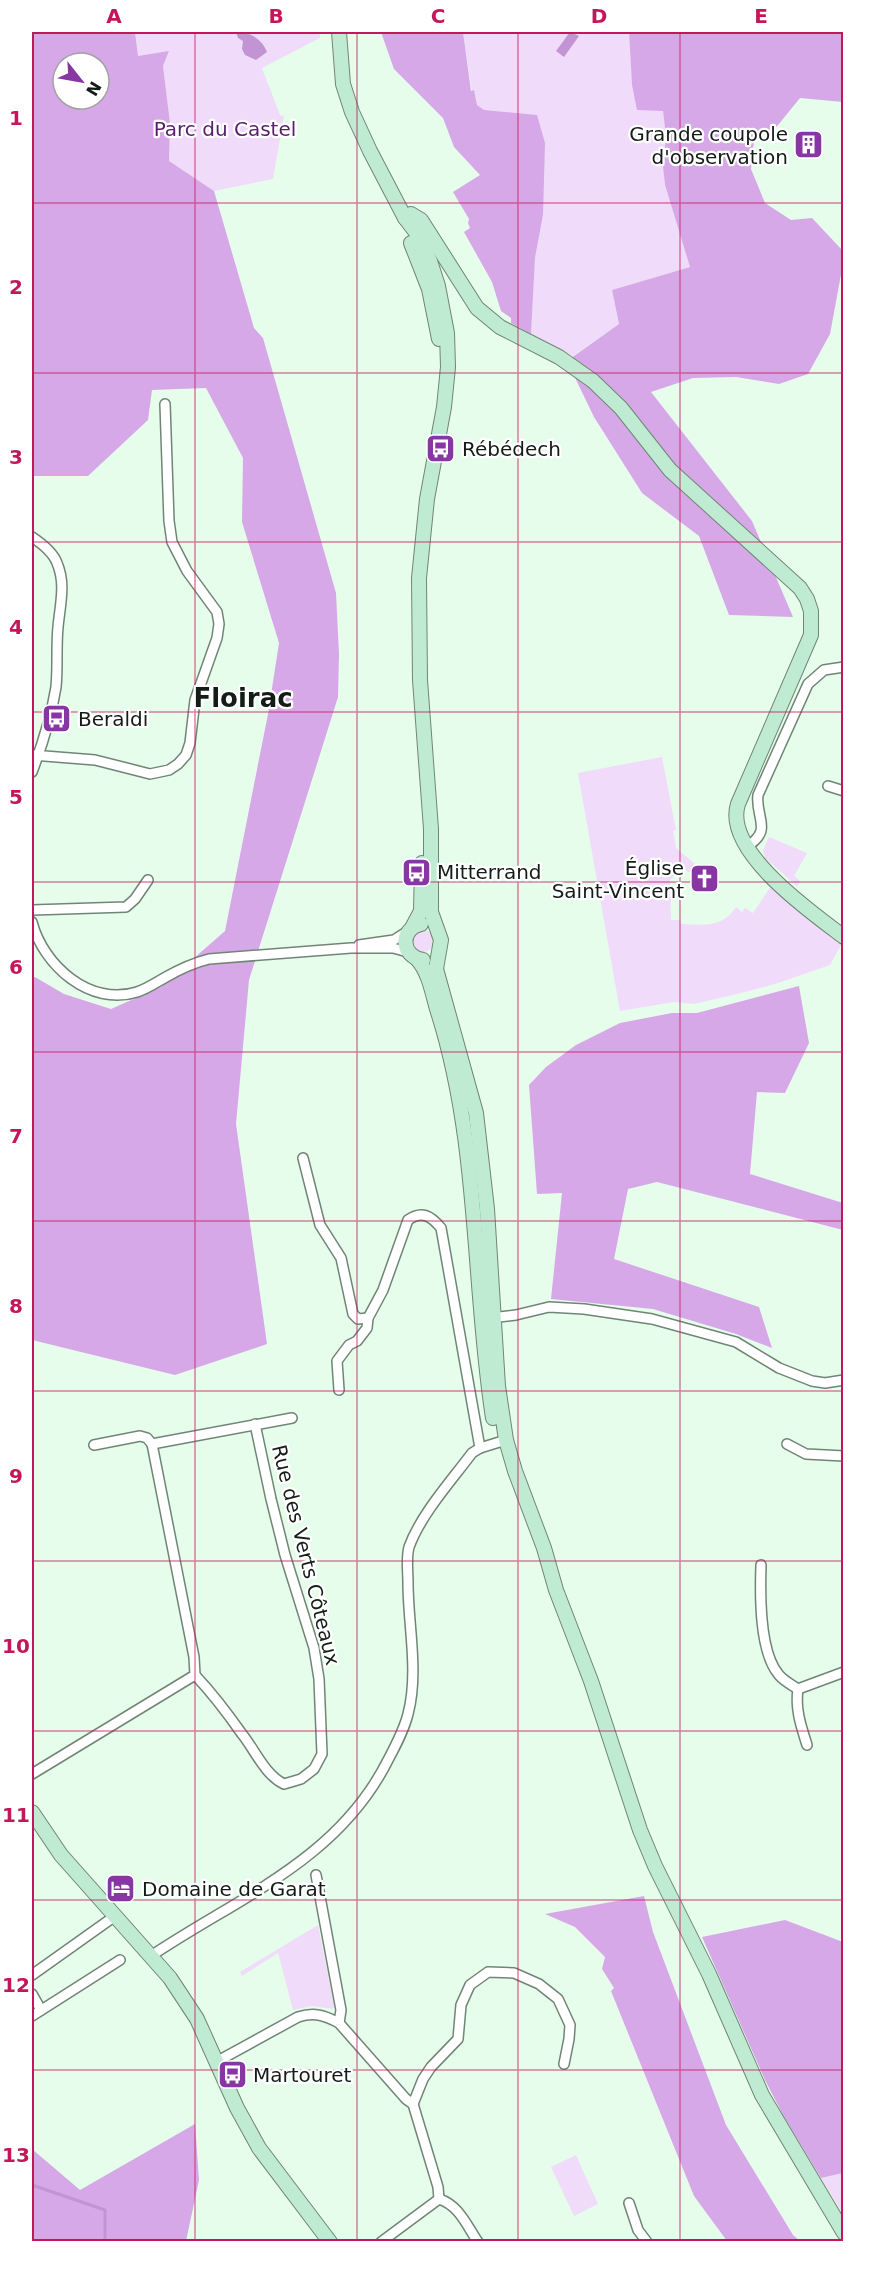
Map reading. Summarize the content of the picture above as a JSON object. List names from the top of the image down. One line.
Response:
{"streets":{"street":["Rue des Verts Côteaux"]},"districts":["Floirac"],"parks":["Parc du Castel"],"places":{"building":["Grande coupole d'observation"],"bus stop":["Rébédech","Beraldi","Mitterrand","Martouret"],"church":["Église Saint-Vincent"],"hotel":["Domaine de Garat"]},"north":"bottom right","grid":{"columns":["A","B","C","D","E"],"rows":["1","2","3","4","5","6","7","8","9","10","11","12","13"]}}
